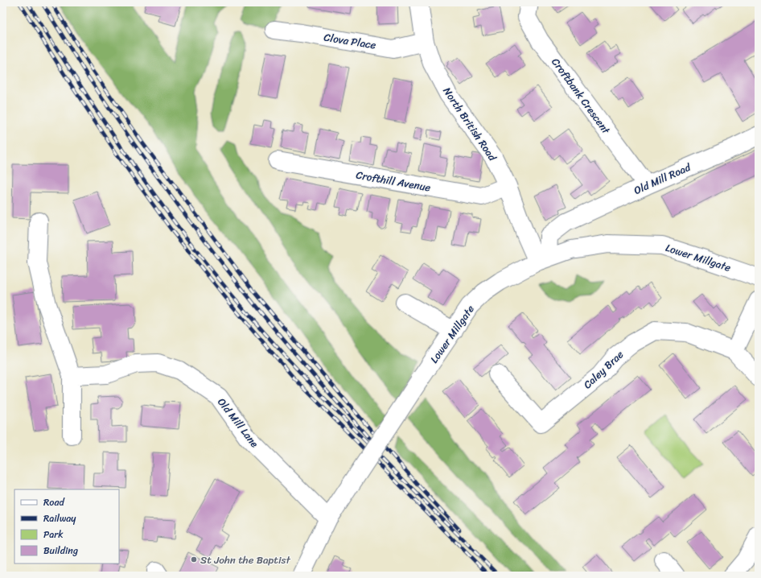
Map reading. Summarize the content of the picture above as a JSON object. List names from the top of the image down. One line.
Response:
{"streets":{"street":["Clova Place","Croftbank Crescent","North British Road","Old Mill Road","Crofthill Avenue","Lower Millgate","Caley Brae","Old Mill Lane"]},"crossings":[["Clova Place","North British Road"],["Croftbank Crescent","Old Mill Road"],["North British Road","Old Mill Road"],["North British Road","Crofthill Avenue"],["North British Road","Lower Millgate"],["Old Mill Road","Lower Millgate"],["Lower Millgate","Old Mill Lane"]],"places":["St John the Baptist"],"legend":["Road","Railway","Park","Building"]}
